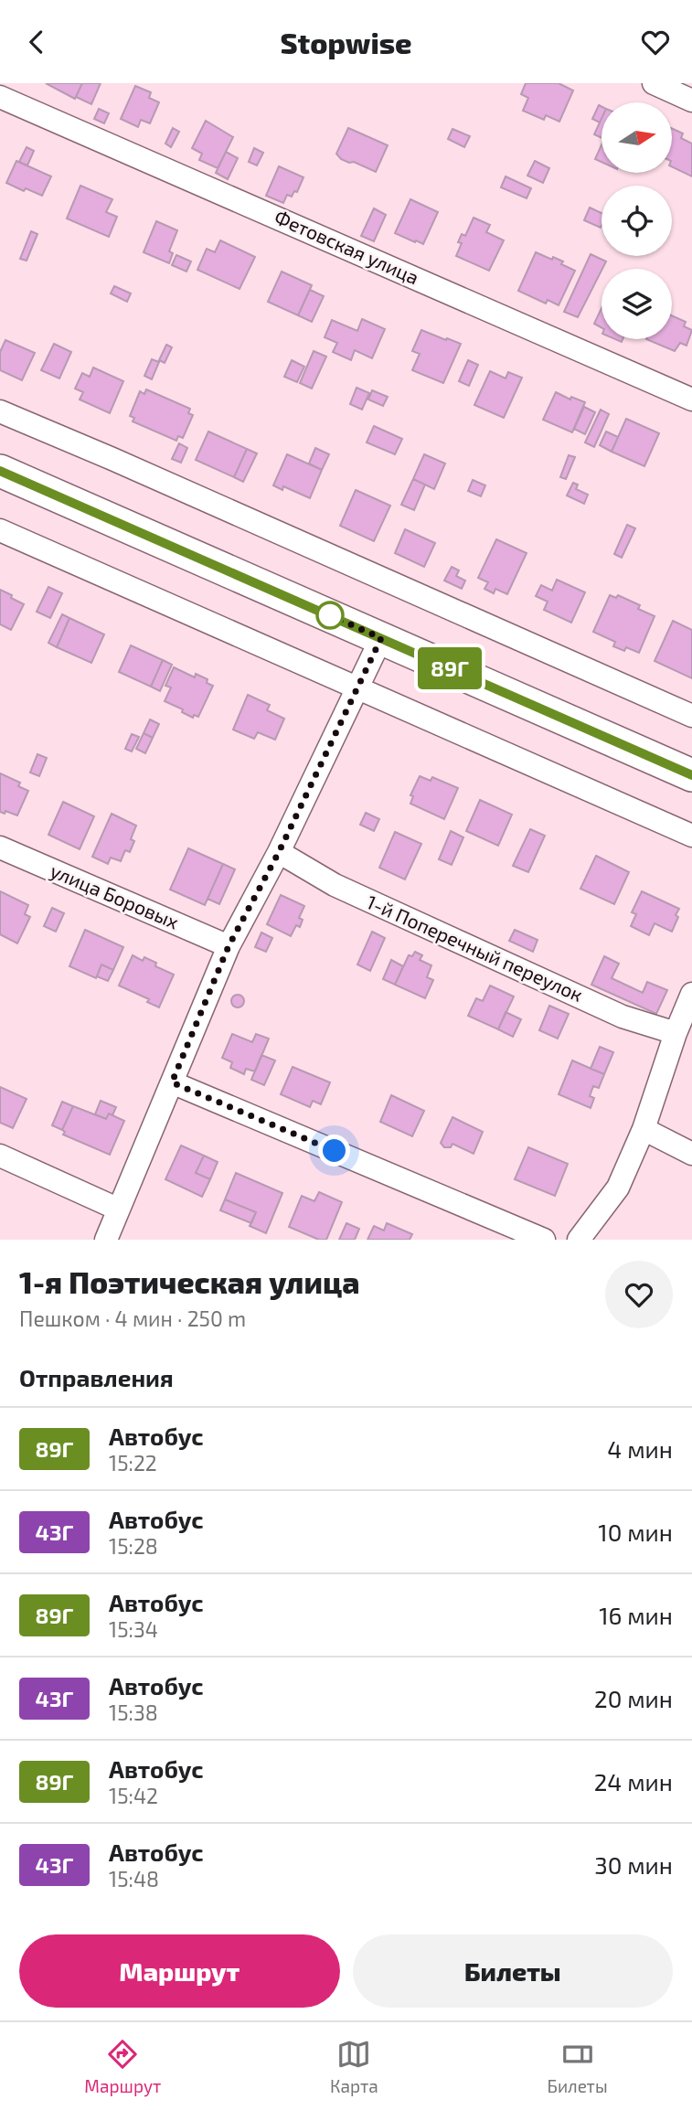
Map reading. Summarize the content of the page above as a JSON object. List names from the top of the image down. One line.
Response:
{"streets":{"street":["Фетовская улица","улица Боровых","1-й Поперечный переулок"]},"lines":["bus line 89Г"],"north":"right","page":{"header":"Stopwise","on_map":"89Г","heading":[["1-я Поэтическая улица","Пешком · 4 мин · 250 m"],"Отправления"],"list":[{"mark":"89Г","name":"Автобус","note":"15:22","value":"4 мин"},{"mark":"43Г","name":"Автобус","note":"15:28","value":"10 мин"},{"mark":"89Г","name":"Автобус","note":"15:34","value":"16 мин"},{"mark":"43Г","name":"Автобус","note":"15:38","value":"20 мин"},{"mark":"89Г","name":"Автобус","note":"15:42","value":"24 мин"},{"mark":"43Г","name":"Автобус","note":"15:48","value":"30 мин"}],"buttons":["Маршрут","Билеты"],"tabs":["Маршрут","Карта","Билеты"]}}
